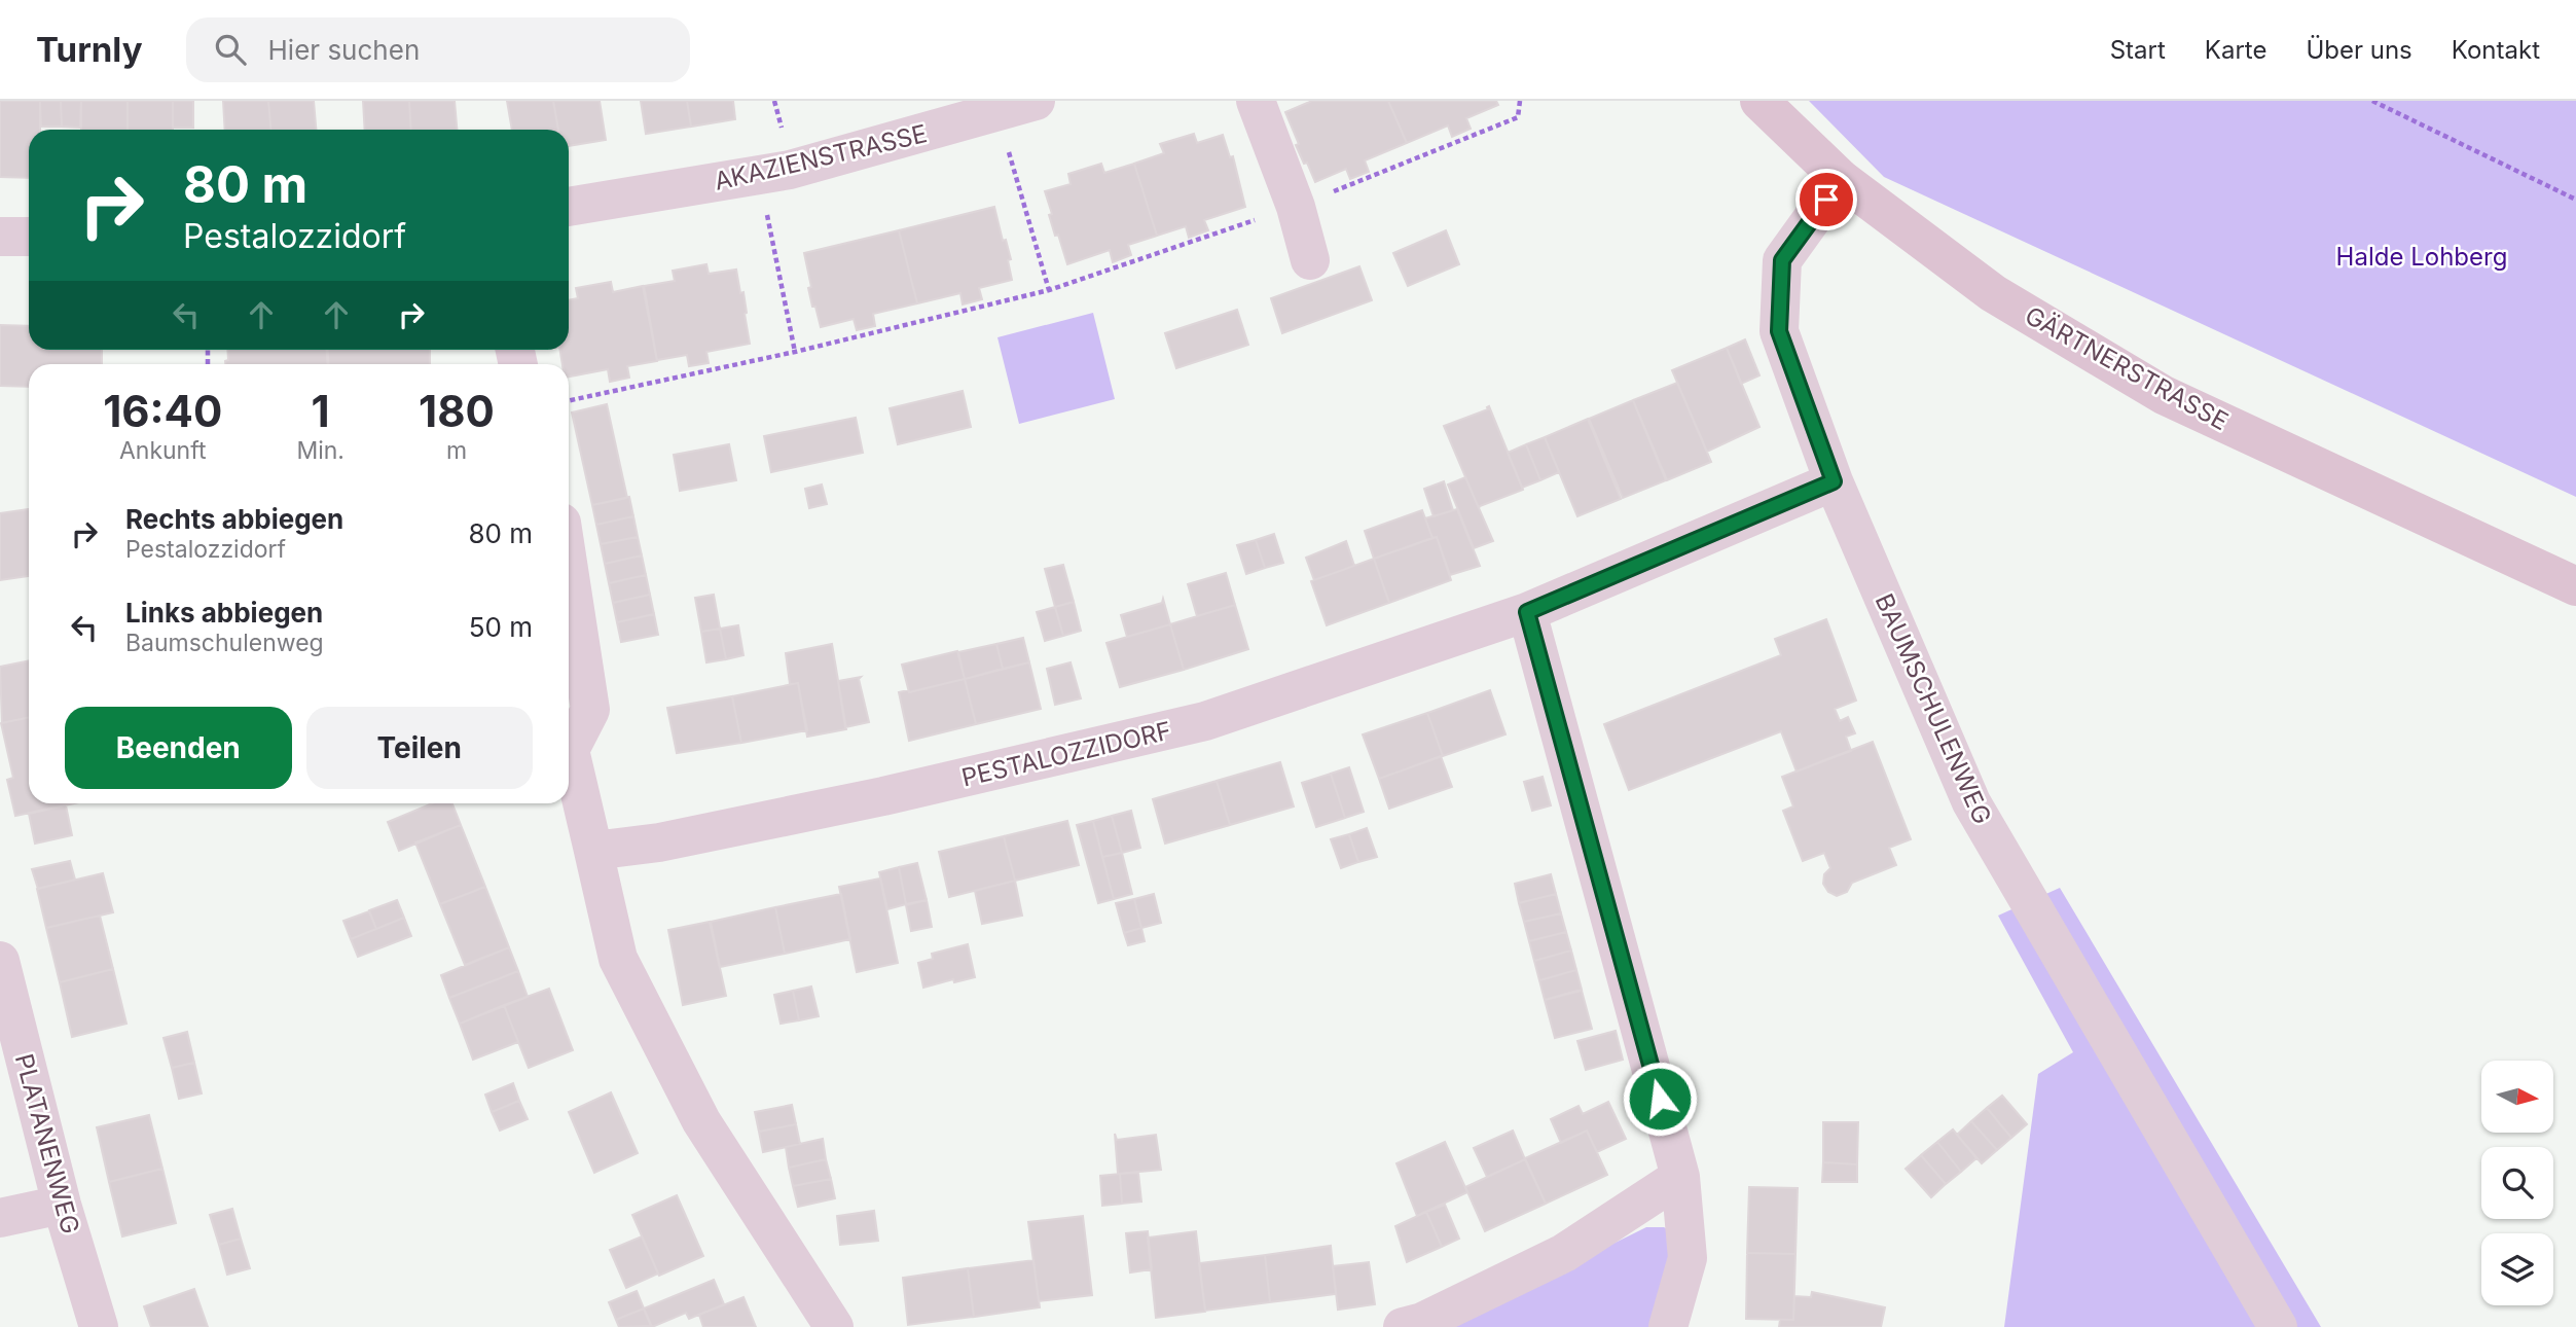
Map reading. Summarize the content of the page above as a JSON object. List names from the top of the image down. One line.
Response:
{"streets":{"main road":["GÄRTNERSTRASSE"],"street":["AKAZIENSTRASSE","BAUMSCHULENWEG","PESTALOZZIDORF","PLATANENWEG"]},"crossings":[["GÄRTNERSTRASSE","BAUMSCHULENWEG"],["BAUMSCHULENWEG","PESTALOZZIDORF"]],"parks":["Halde Lohberg"],"north":"right","page":{"header":"Turnly","search":"Hier suchen","nav":["Start","Karte","Über uns","Kontakt"],"turn":["80 m","Pestalozzidorf"],"eta":["16:40","Ankunft","1","Min.","180","m"],"list":[{"name":"Rechts abbiegen","note":"Pestalozzidorf","value":"80 m"},{"name":"Links abbiegen","note":"Baumschulenweg","value":"50 m"}],"buttons":["Beenden","Teilen"]}}
